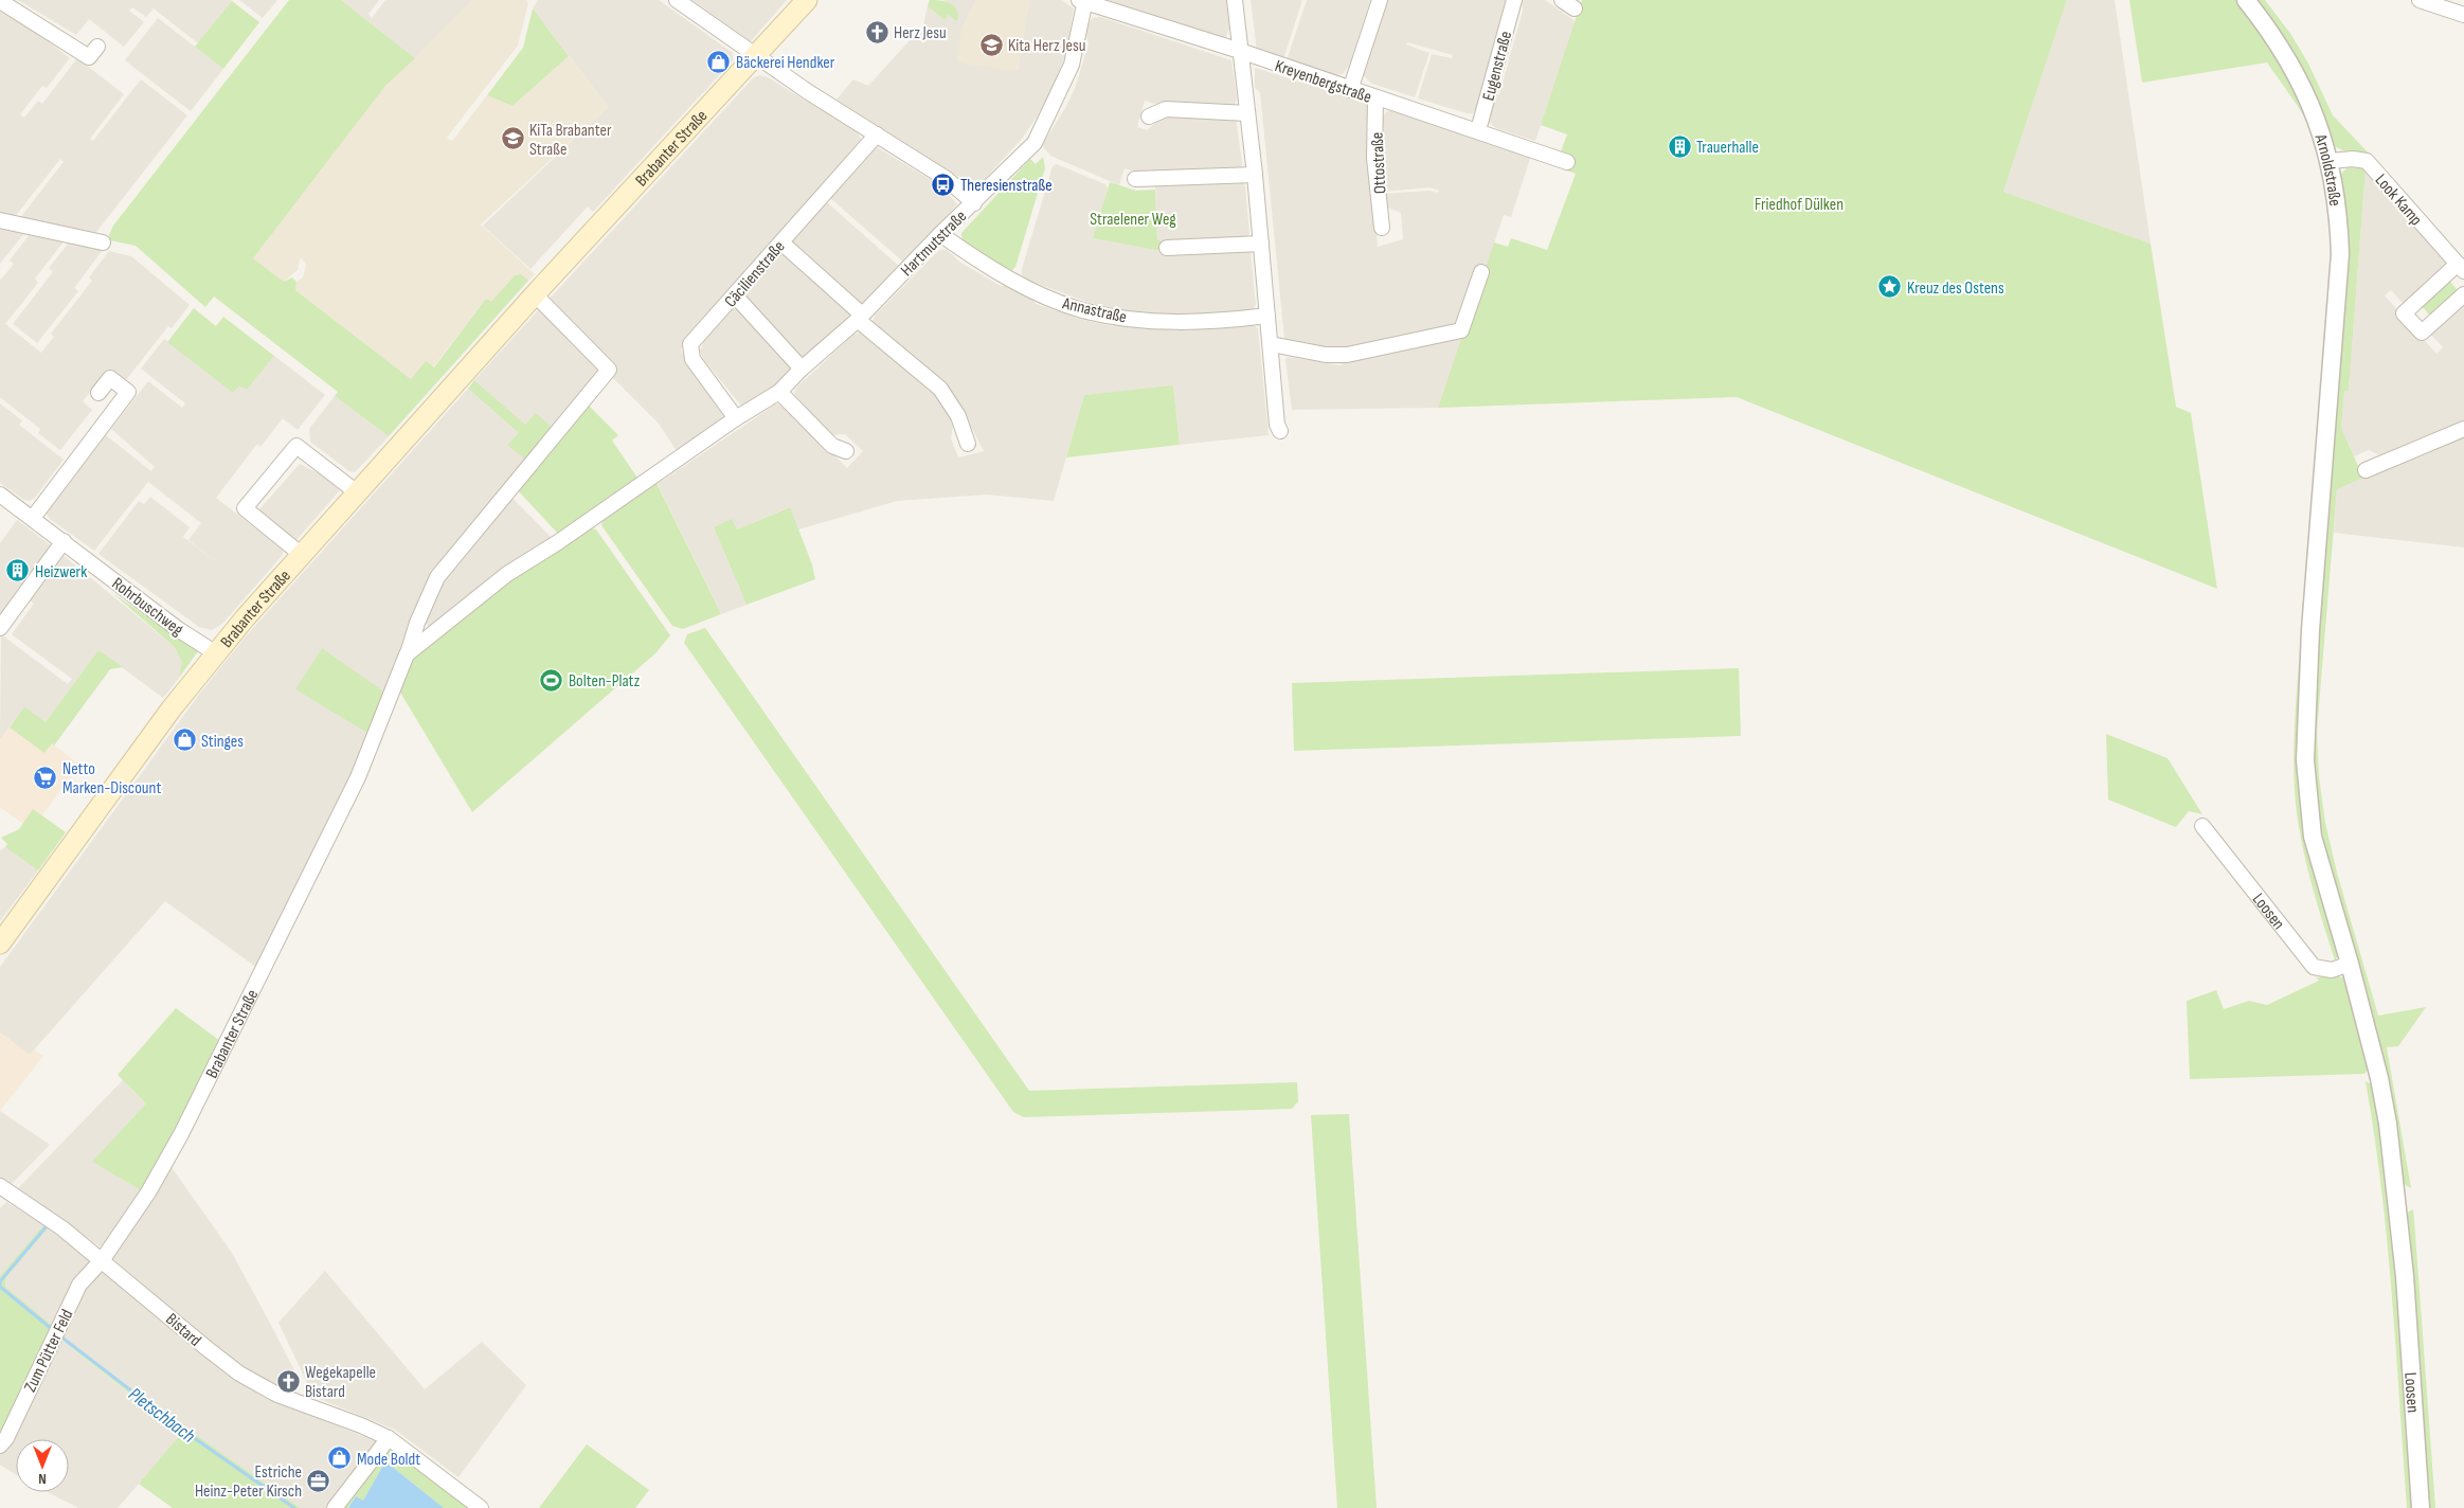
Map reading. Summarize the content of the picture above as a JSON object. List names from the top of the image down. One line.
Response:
{"streets":{"main road":["Brabanter Straße"],"street":["Eugenstraße","Kreyenbergstraße","Ottostraße","Arnoldstraße","Look Kamp","Hartmutstraße","Cäcilienstraße","Annastraße","Rohrbuschweg","Loosen","Bistard","Zum Pütter Feld"]},"crossings":[["Eugenstraße","Kreyenbergstraße"],["Kreyenbergstraße","Ottostraße"],["Kreyenbergstraße","Hartmutstraße"],["Brabanter Straße","Hartmutstraße"],["Brabanter Straße","Rohrbuschweg"],["Brabanter Straße","Bistard"],["Brabanter Straße","Zum Pütter Feld"],["Arnoldstraße","Look Kamp"],["Arnoldstraße","Loosen"],["Hartmutstraße","Cäcilienstraße"],["Hartmutstraße","Annastraße"],["Bistard","Zum Pütter Feld"]],"water":["Pletschbach"],"parks":["Friedhof Dülken","Straelener Weg"],"places":{"church":["Herz Jesu","Wegekapelle Bistard"],"school or university":["Kita Herz Jesu","KiTa Brabanter Straße"],"shop":["Bäckerei Hendker","Stinges","Mode Boldt"],"building":["Trauerhalle","Heizwerk"],"bus stop":["Theresienstraße"],"place":["Kreuz des Ostens"],"sports":["Bolten-Platz"],"supermarket":["Netto Marken-Discount"],"office":["Estriche Heinz-Peter Kirsch"]},"north":"bottom"}
